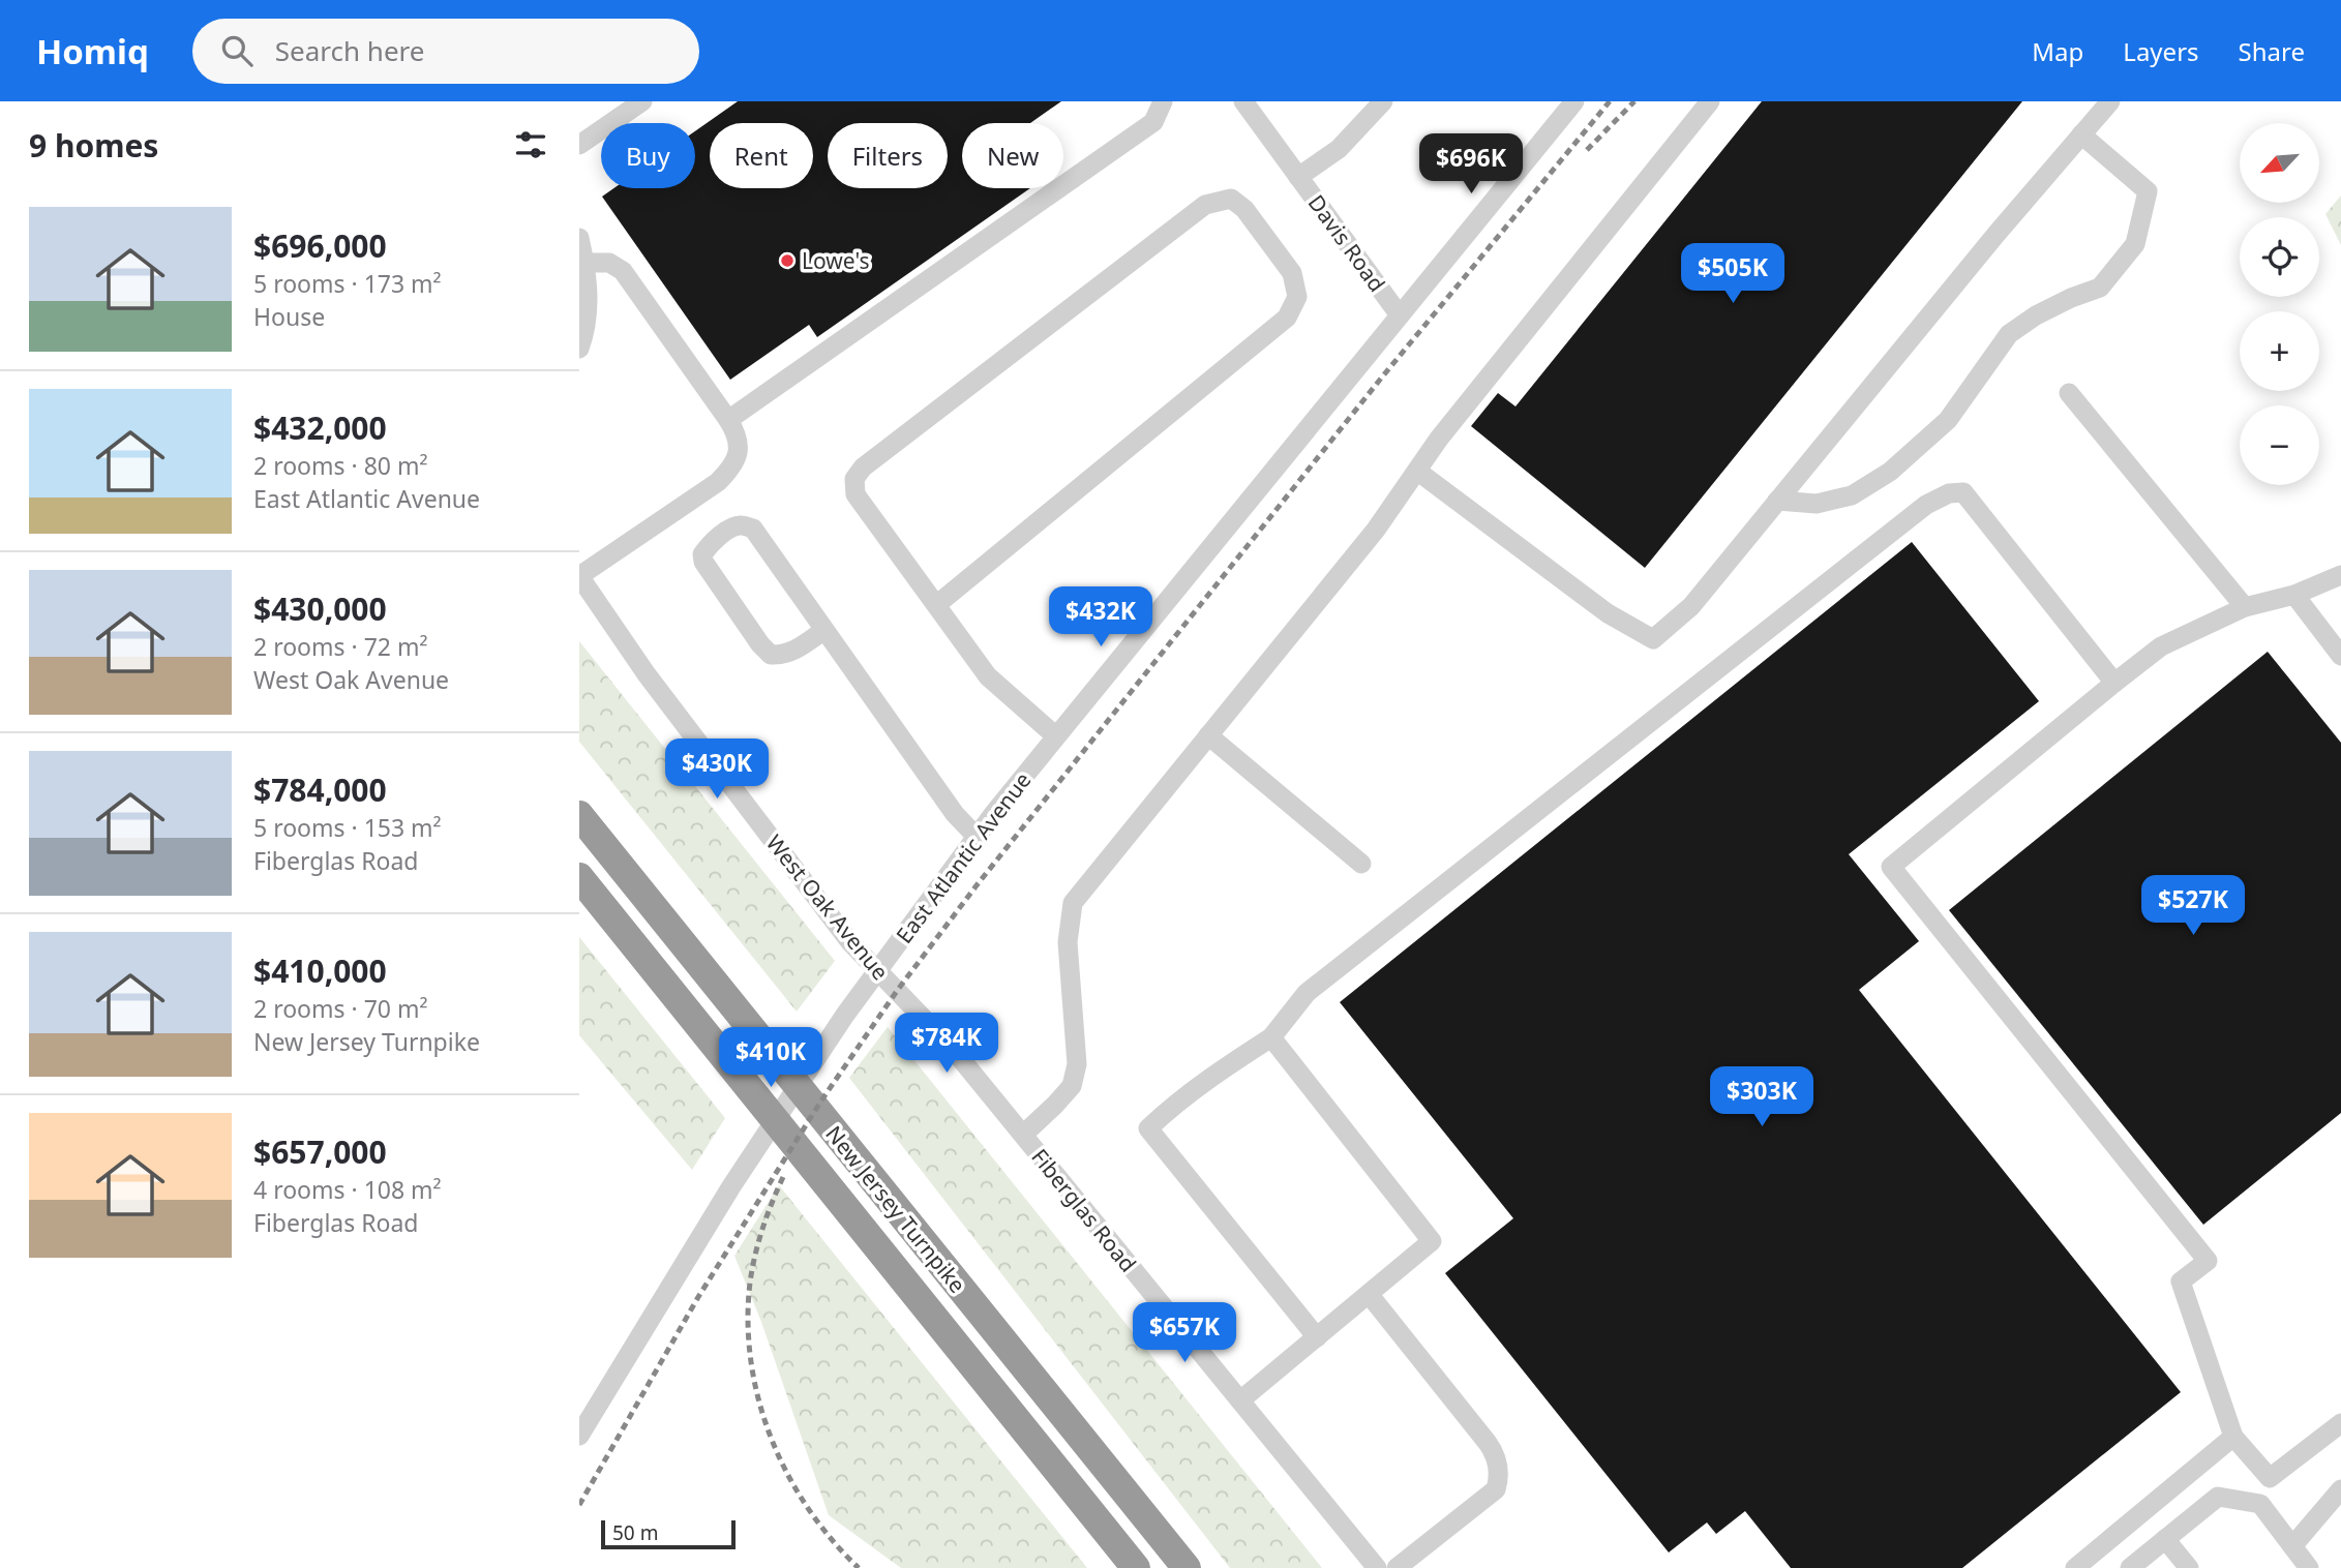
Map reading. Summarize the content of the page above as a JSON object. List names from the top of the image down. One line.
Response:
{"streets":{"highway":["New Jersey Turnpike"],"street":["Davis Road","East Atlantic Avenue","West Oak Avenue","Fiberglas Road"]},"crossings":[["Davis Road","East Atlantic Avenue"],["East Atlantic Avenue","West Oak Avenue"],["West Oak Avenue","Fiberglas Road"]],"places":["Lowe's"],"scale_bar":"50 m","north":"bottom left","page":{"header":"Homiq","search":"Search here","nav":["Map","Layers","Share"],"heading":"9 homes","map_buttons":["+","−"],"chip":["Buy","Rent","Filters","New"],"price":["$696K","$505K","$432K","$430K","$527K","$784K","$410K","$303K","$657K"],"list":[{"name":"$696,000","note":"5 rooms · 173 m² · House"},{"name":"$432,000","note":"2 rooms · 80 m² · East Atlantic Avenue"},{"name":"$430,000","note":"2 rooms · 72 m² · West Oak Avenue"},{"name":"$784,000","note":"5 rooms · 153 m² · Fiberglas Road"},{"name":"$410,000","note":"2 rooms · 70 m² · New Jersey Turnpike"},{"name":"$657,000","note":"4 rooms · 108 m² · Fiberglas Road"}],"scale":"50 m"}}
